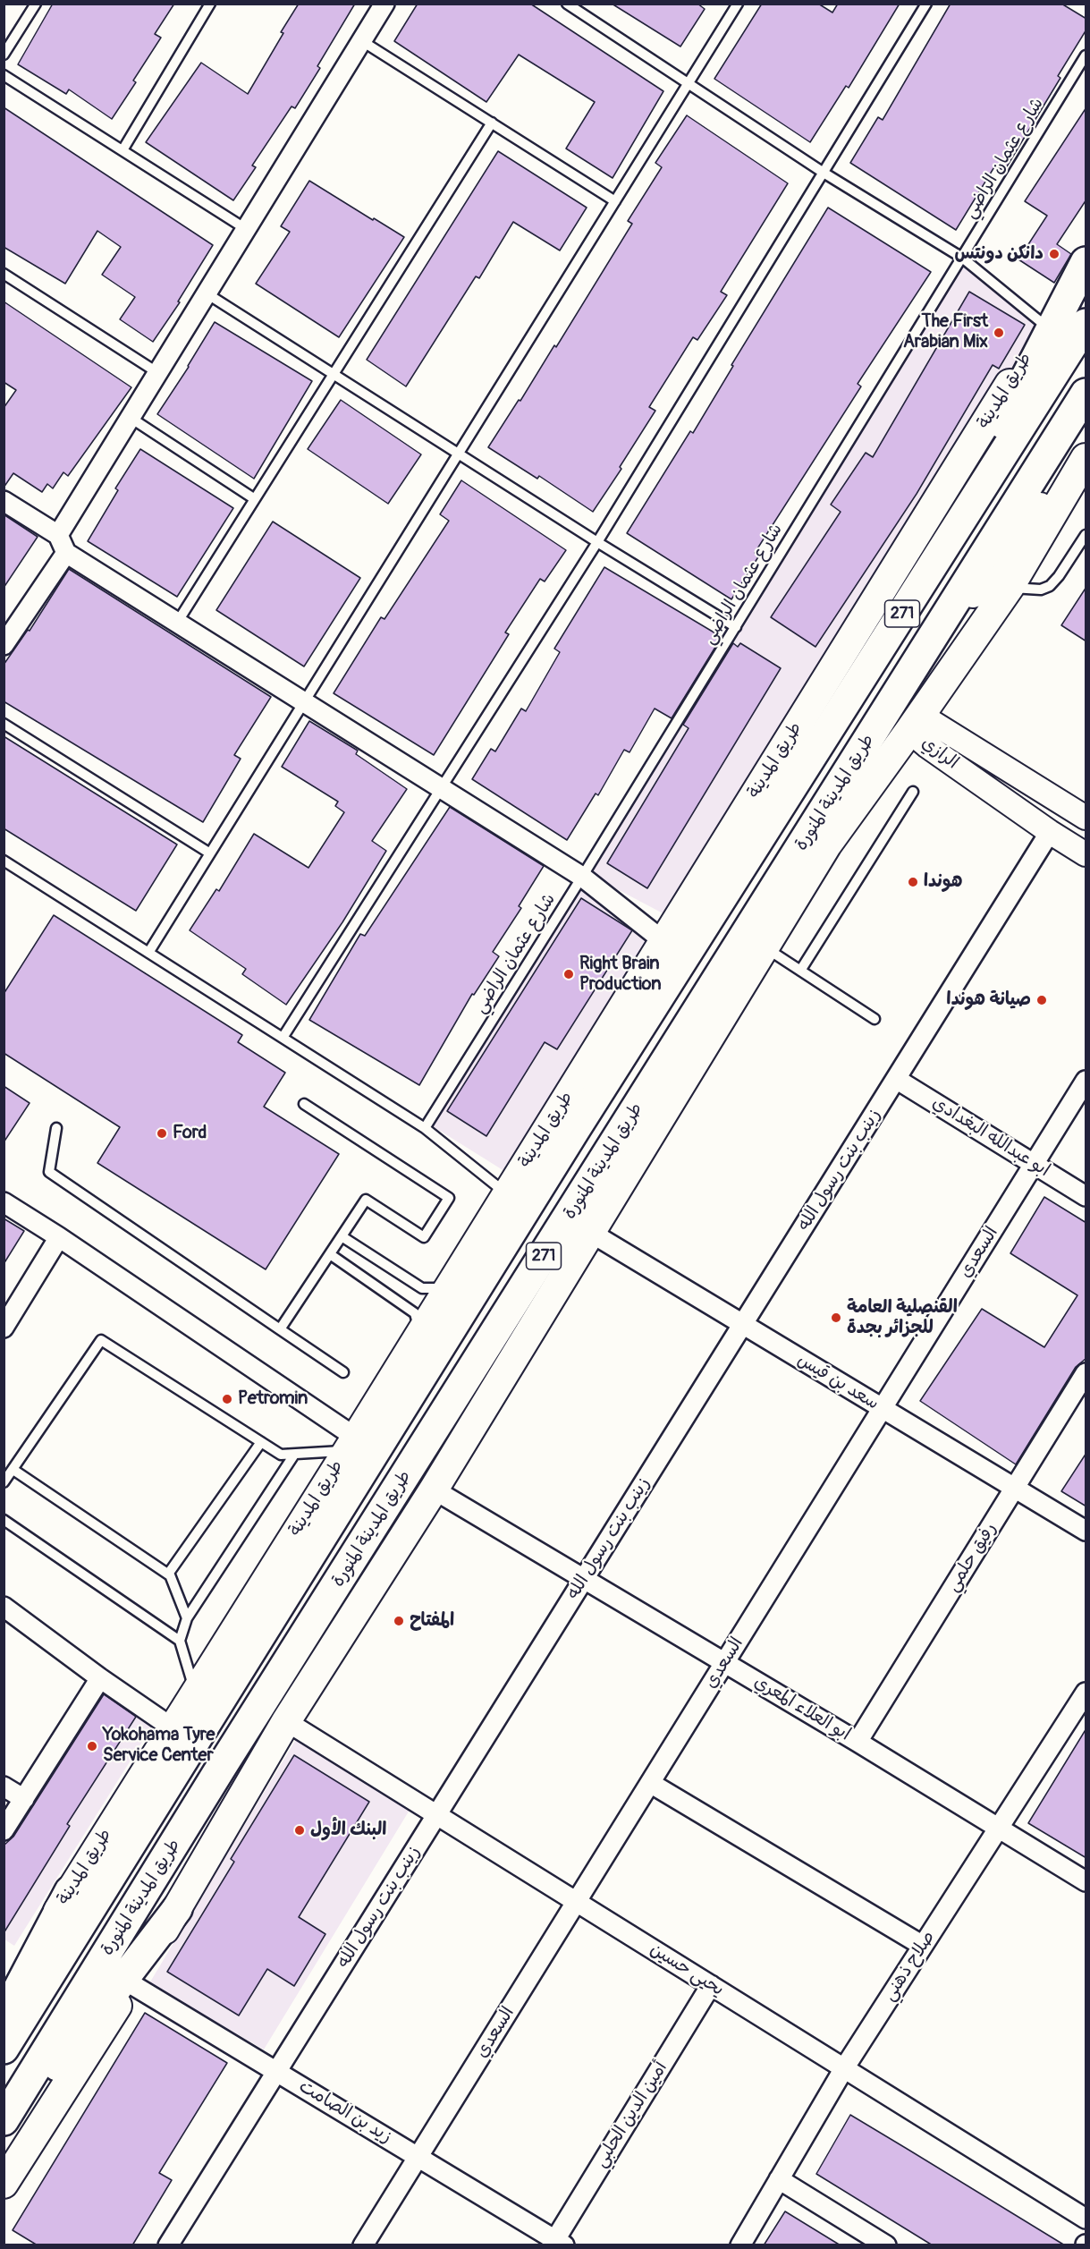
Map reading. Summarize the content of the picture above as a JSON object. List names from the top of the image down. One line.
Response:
{"streets":{"highway":["271","طريق المدينة المنورة"],"main road":["طريق المدينة"],"street":["الرازي","ابو عبدالله البغدادي","زينب بنت رسول الله","السعدي","سعد بن قيس","رفيق حلمي","ابو العلاء المعري","صلاح ذهني","يحيى حسين","زيد بن الصامت","أمين الدين الحلبي"],"lane":["شارع عثمان الراضي"]},"crossings":[["الرازي","زينب بنت رسول الله"],["ابو عبدالله البغدادي","زينب بنت رسول الله"],["ابو عبدالله البغدادي","السعدي"],["زينب بنت رسول الله","سعد بن قيس"],["زينب بنت رسول الله","ابو العلاء المعري"],["زينب بنت رسول الله","يحيى حسين"],["زينب بنت رسول الله","زيد بن الصامت"],["السعدي","سعد بن قيس"],["السعدي","ابو العلاء المعري"],["السعدي","يحيى حسين"],["السعدي","زيد بن الصامت"],["سعد بن قيس","رفيق حلمي"],["رفيق حلمي","ابو العلاء المعري"],["ابو العلاء المعري","صلاح ذهني"],["صلاح ذهني","يحيى حسين"],["يحيى حسين","أمين الدين الحلبي"],["زيد بن الصامت","أمين الدين الحلبي"]],"places":["دانكن دونتس","The First Arabian Mix","هوندا","Right Brain Production","صيانة هوندا","Ford","القنصلية العامة للجزائر بجدة","Petromin","المفتاح","Yokohama Tyre Service Center","البنك الأول"]}
